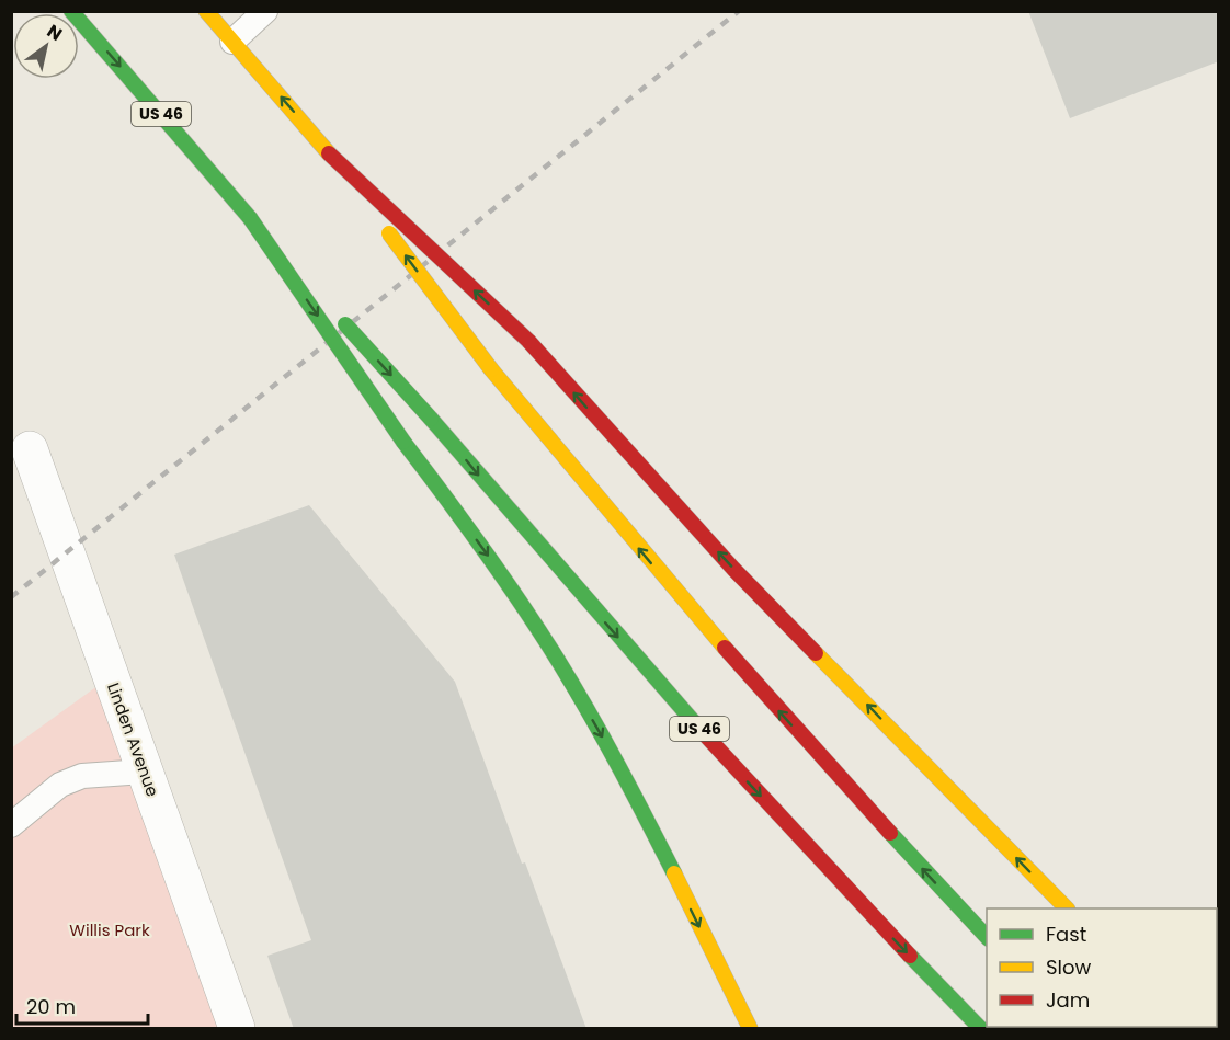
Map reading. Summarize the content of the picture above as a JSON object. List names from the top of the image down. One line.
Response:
{"streets":{"highway":["US 46"],"street":["Linden Avenue"]},"parks":["Willis Park"],"legend":["Fast","Slow","Jam"],"scale_bar":"20 m","north":"top right"}
